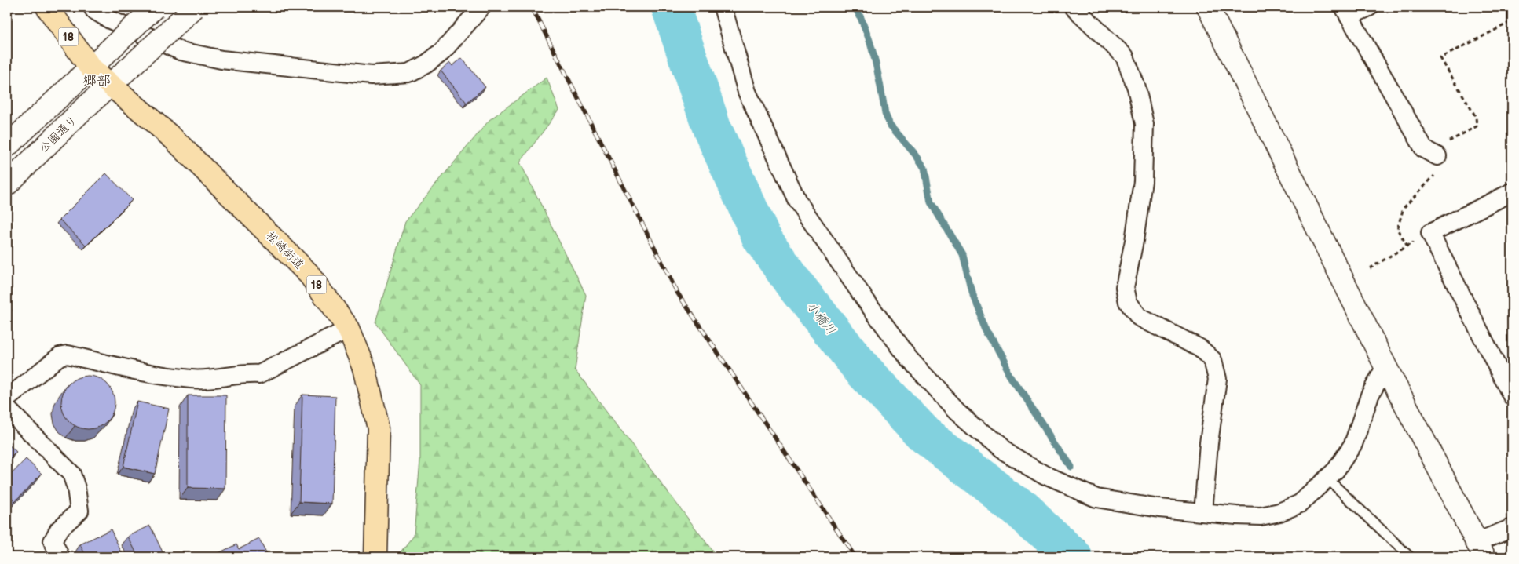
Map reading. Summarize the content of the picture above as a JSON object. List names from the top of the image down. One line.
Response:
{"streets":{"main road":["18","松崎街道"],"street":["公園通り"]},"crossings":[["18","公園通り"],["18","松崎街道"],["公園通り","松崎街道"]],"districts":["郷部"],"water":["小橋川"]}
